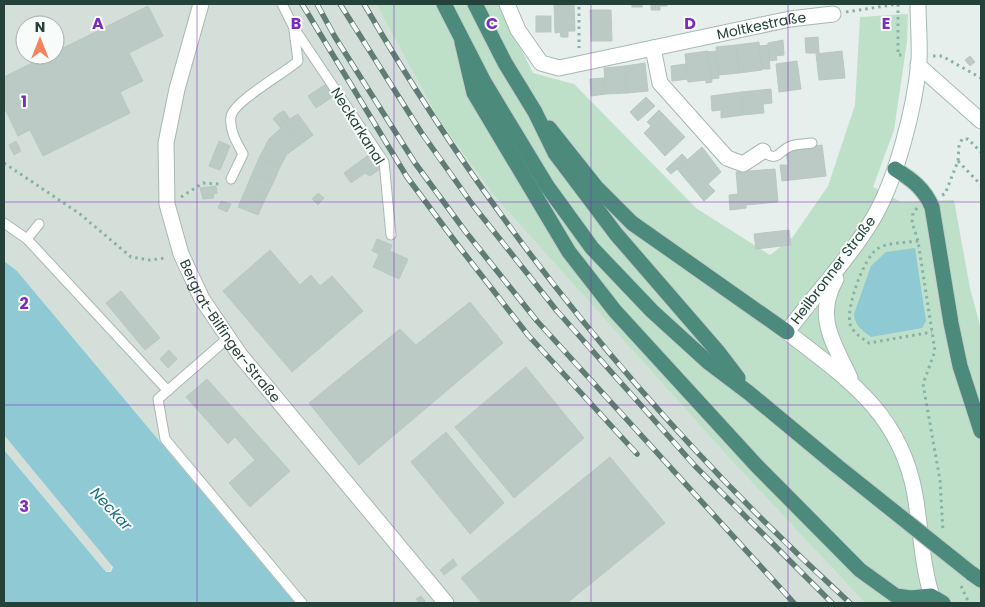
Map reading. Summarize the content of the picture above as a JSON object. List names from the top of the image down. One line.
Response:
{"streets":{"street":["Moltkestraße","Heilbronner Straße","Bergrat-Bilfinger-Straße"],"lane":["Neckarkanal"]},"water":["Neckar"],"north":"top","grid":{"columns":["A","B","C","D","E"],"rows":["1","2","3"]}}
